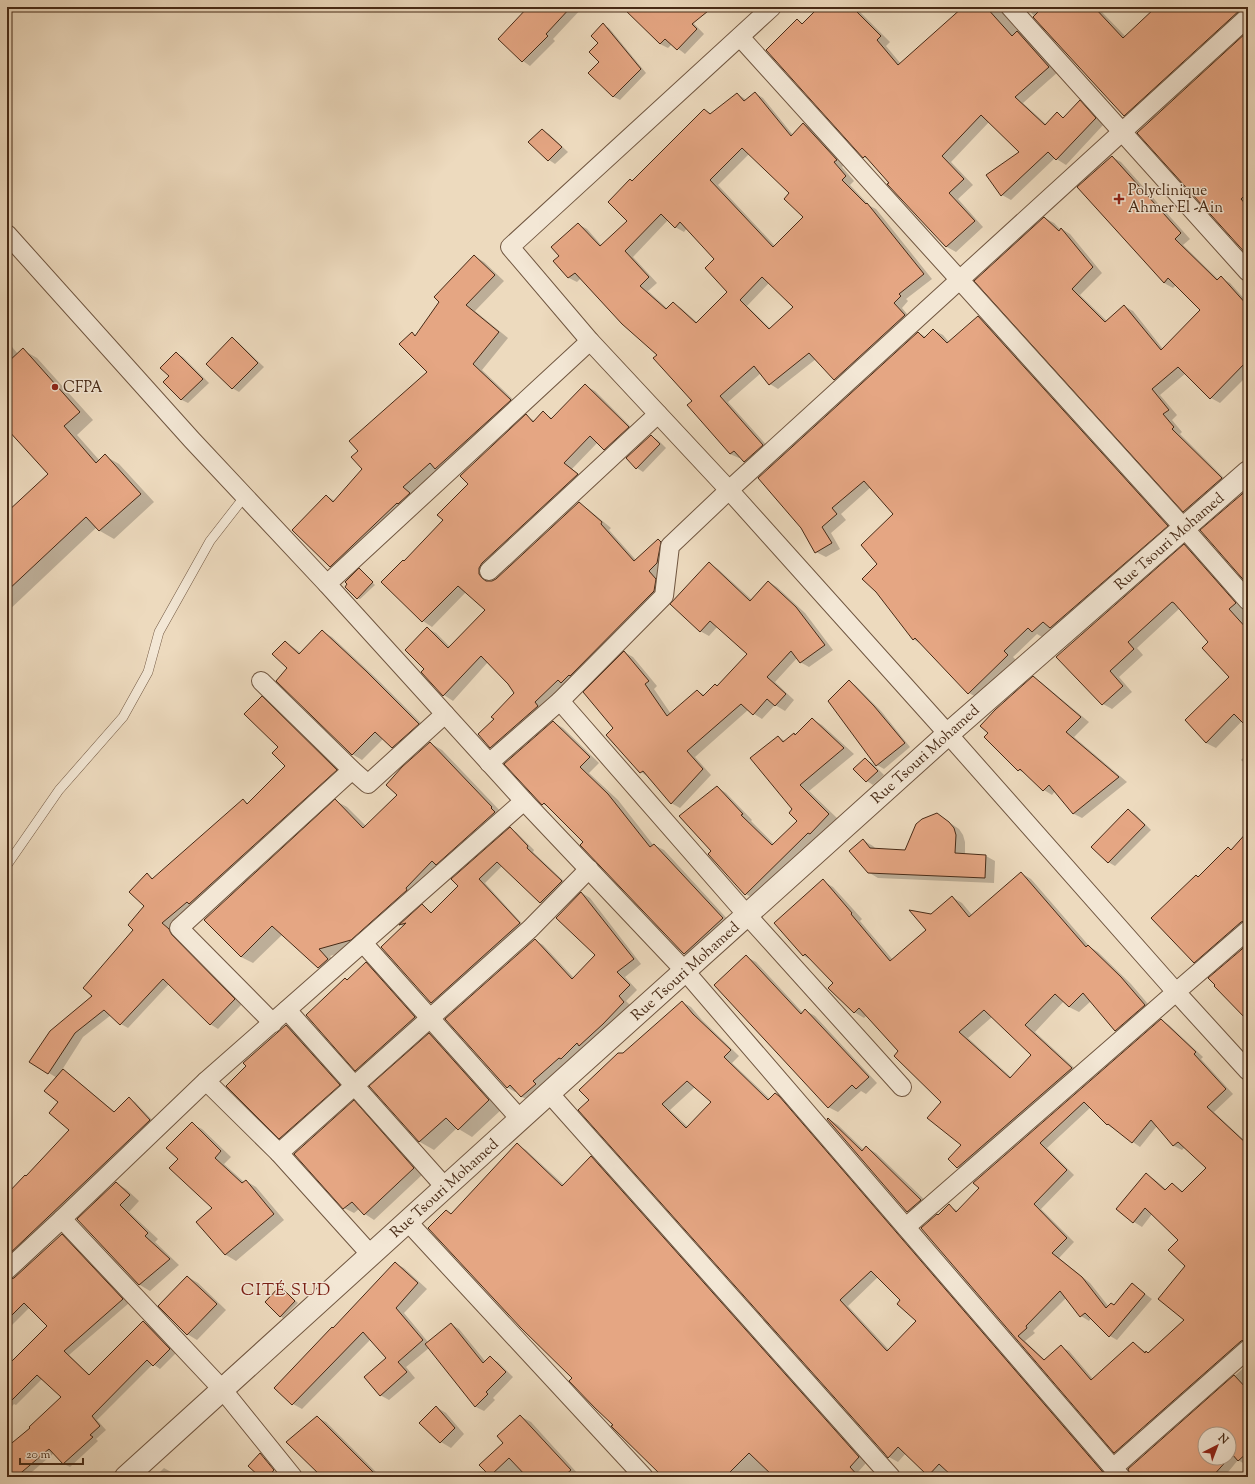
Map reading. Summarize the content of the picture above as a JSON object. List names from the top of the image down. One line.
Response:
{"streets":{"street":["Rue Tsouri Mohamed"]},"districts":["CITÉ SUD"],"places":{"health":["Polyclinique Ahmer El -Ain"],"other":["CFPA"]},"scale_bar":"20 m","north":"top right"}
